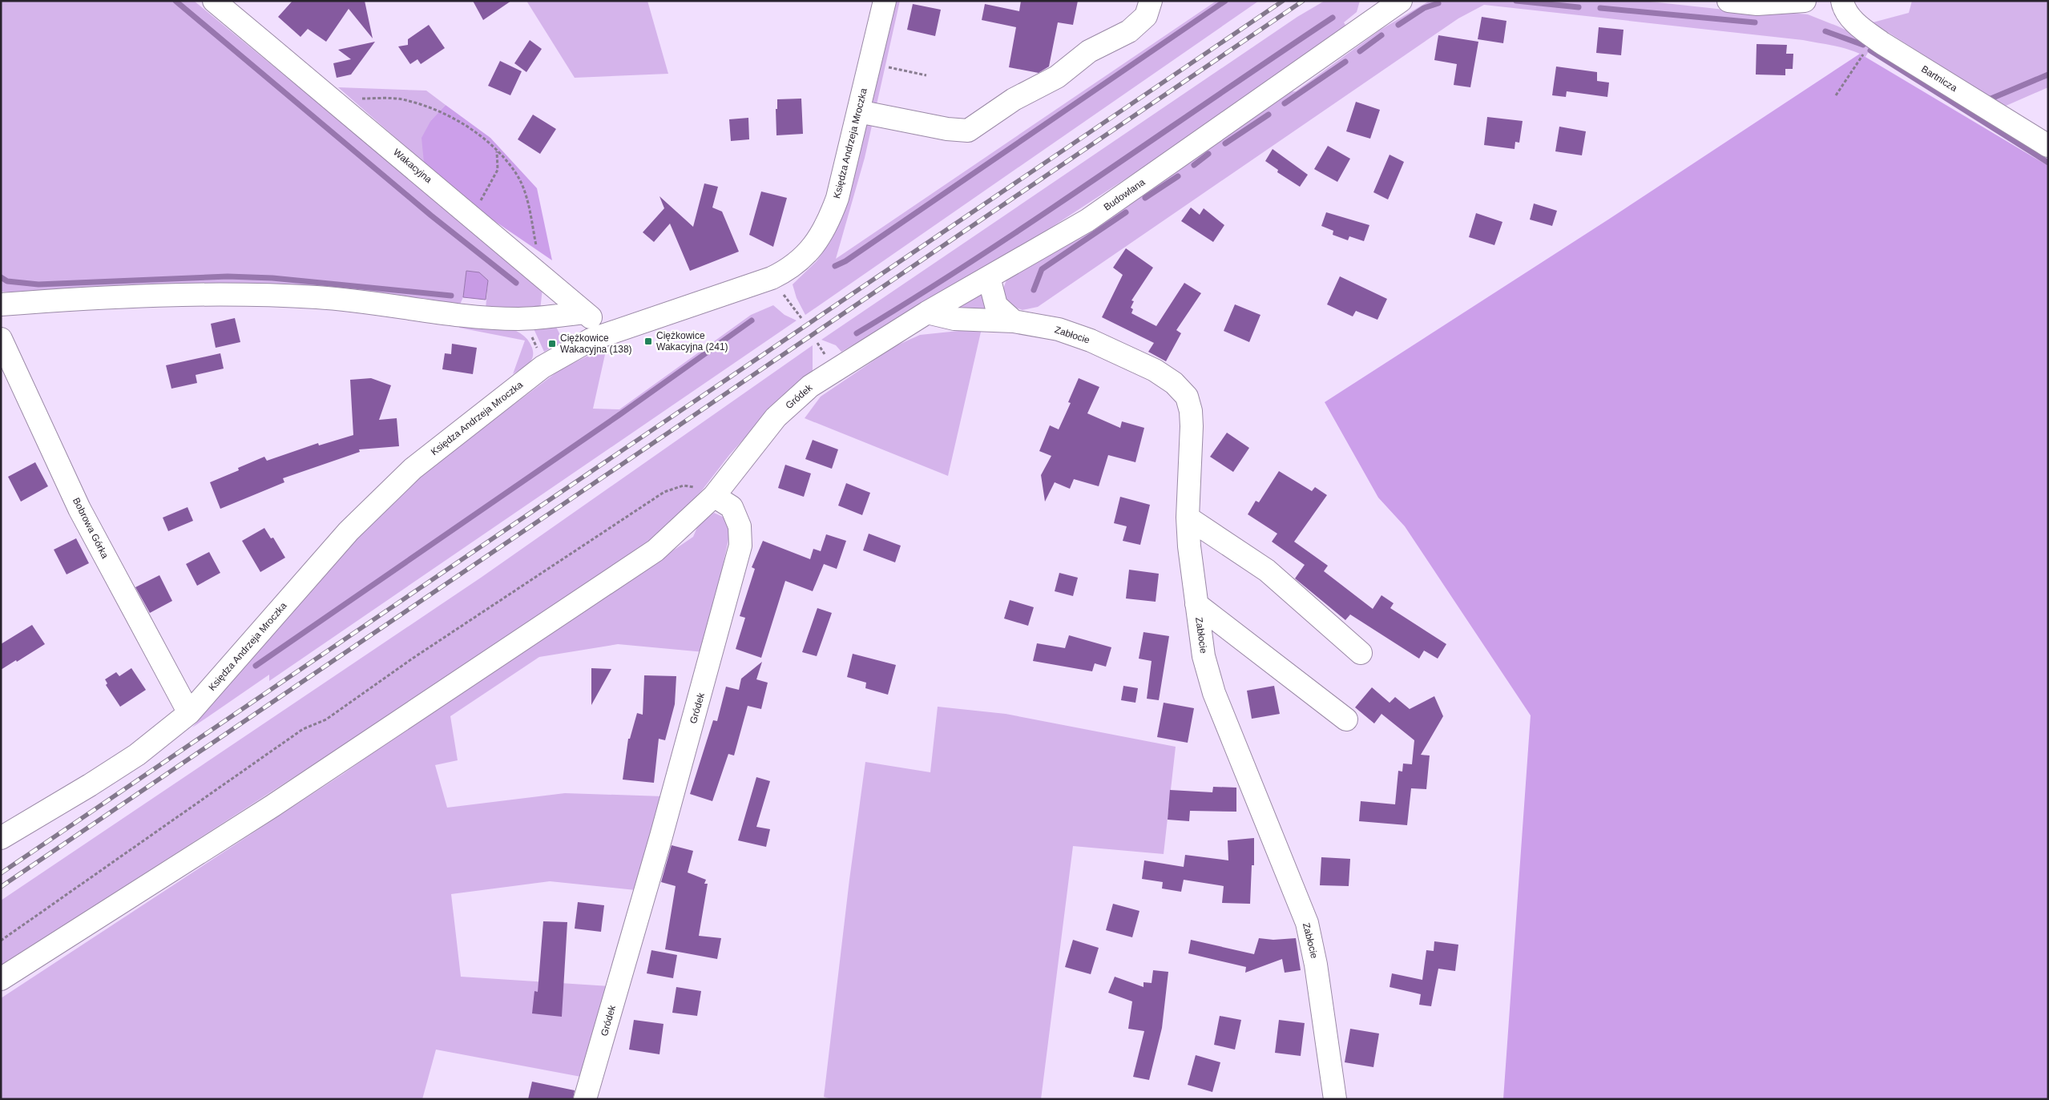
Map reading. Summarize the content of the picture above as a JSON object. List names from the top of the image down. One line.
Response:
{"streets":{"street":["Bartnicza","Księdza Andrzeja Mroczka","Wakacyjna","Budowlana","Zabłocie","Gródek","Bobrowa Górka"]},"crossings":[["Księdza Andrzeja Mroczka","Wakacyjna"],["Księdza Andrzeja Mroczka","Bobrowa Górka"],["Budowlana","Zabłocie"],["Budowlana","Gródek"]],"places":{"transit":["Ciężkowice Wakacyjna (241)","Ciężkowice Wakacyjna (138)"]}}
